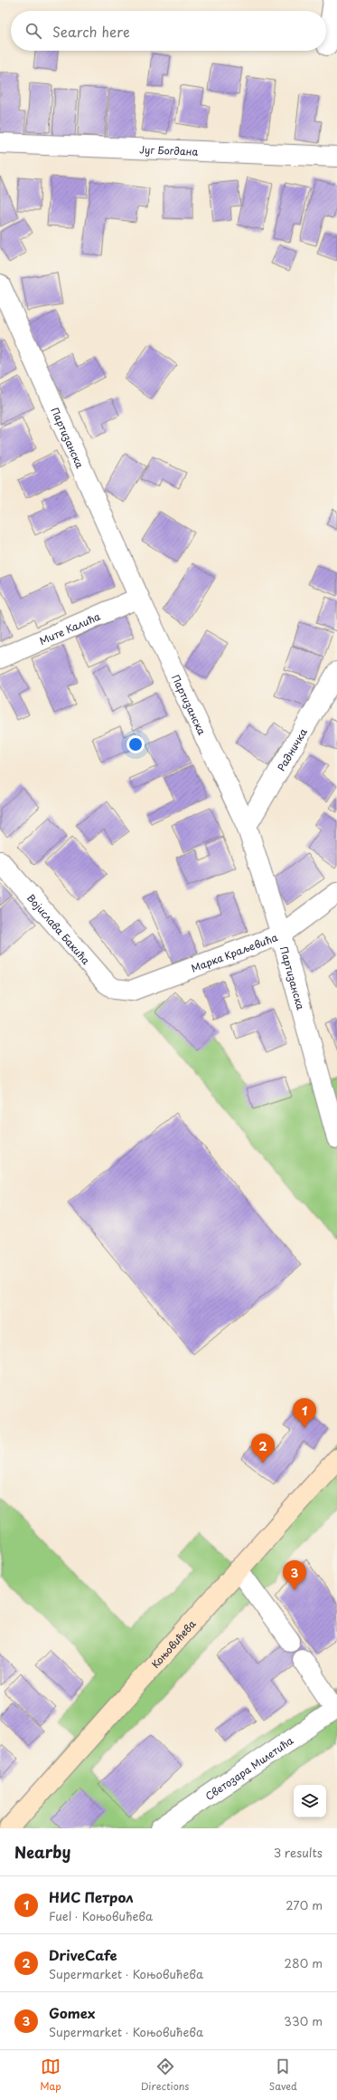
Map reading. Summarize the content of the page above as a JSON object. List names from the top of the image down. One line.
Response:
{"streets":{"main road":["Коњовићева"],"street":["Југ Богдана","Партизанска","Мите Калића","Радничка","Војислава Бакића","Марка Краљевића","Светозара Милетића"]},"crossings":[["Партизанска","Мите Калића"],["Партизанска","Радничка"],["Партизанска","Марка Краљевића"],["Војислава Бакића","Марка Краљевића"]],"page":{"search":"Search here","pins":["1","2","3"],"heading":["Nearby","3 results"],"list":[{"mark":"1","name":"НИС Петрол","note":"Fuel · Коњовићева","value":"270 m"},{"mark":"2","name":"DriveCafe","note":"Supermarket · Коњовићева","value":"280 m"},{"mark":"3","name":"Gomex","note":"Supermarket · Коњовићева","value":"330 m"}],"nav":["Map","Directions","Saved"]}}
